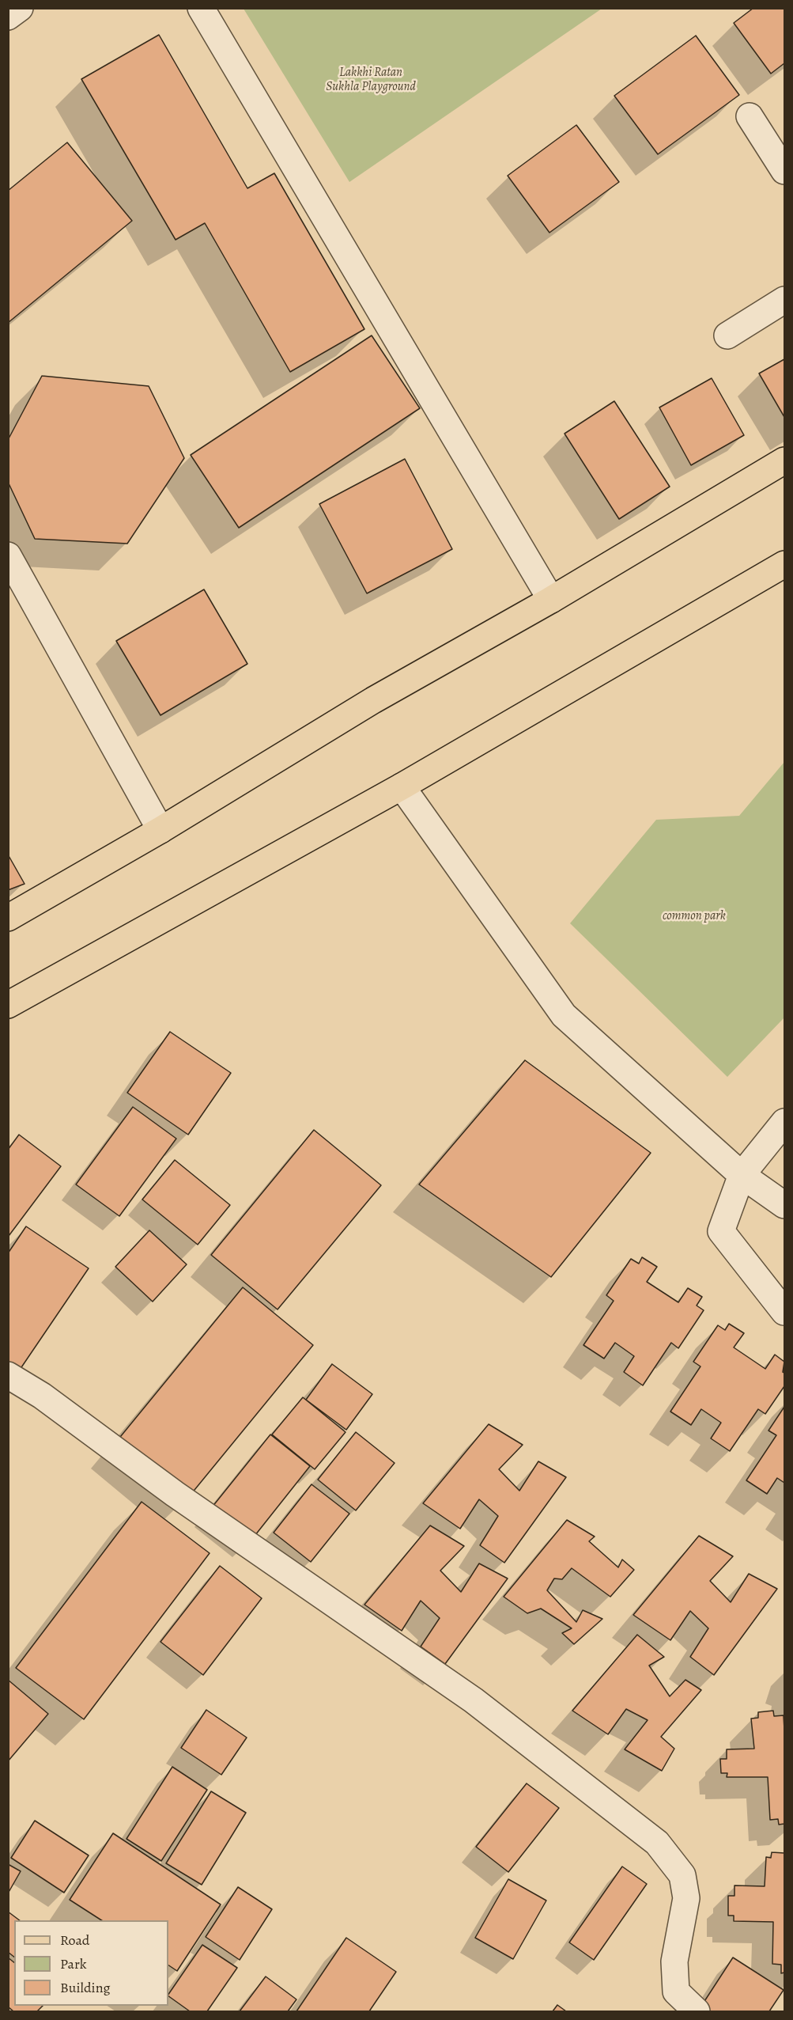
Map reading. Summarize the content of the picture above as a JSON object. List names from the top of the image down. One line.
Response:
{"parks":["Lakkhi Ratan Sukhla Playground","common park"],"legend":["Road","Park","Building"]}
